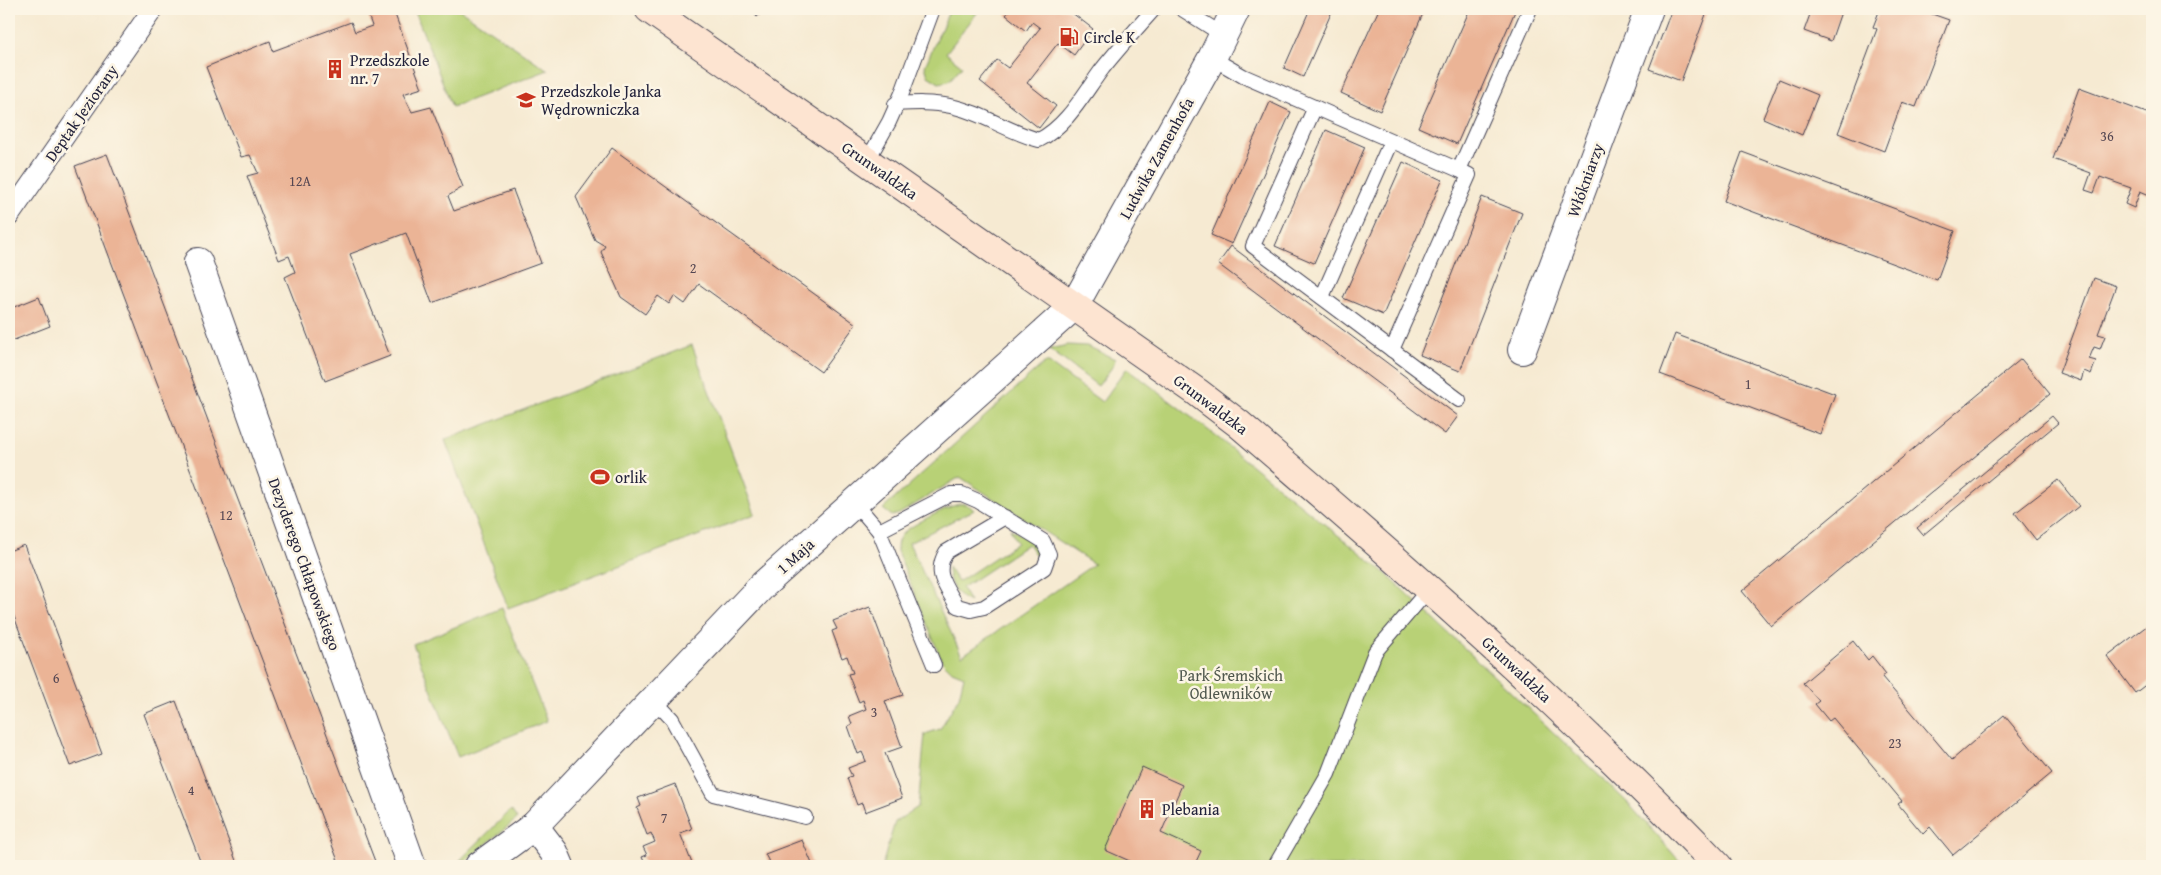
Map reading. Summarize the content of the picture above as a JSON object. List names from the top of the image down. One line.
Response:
{"streets":{"main road":["Grunwaldzka"],"street":["Deptak Jeziorany","Ludwika Zamenhofa","Włókniarzy","1 Maja","Dezyderego Chłapowskiego"]},"crossings":[["Ludwika Zamenhofa","Grunwaldzka"],["Ludwika Zamenhofa","1 Maja"],["Grunwaldzka","1 Maja"]],"parks":["Park Śremskich Odlewników"],"places":{"fuel station":["Circle K"],"building":["Przedszkole nr. 7","Plebania"],"school or university":["Przedszkole Janka Wędrowniczka"],"sports":["orlik"]},"house_numbers":["36","12A","2","1","12","6","3","23","4","7"]}
